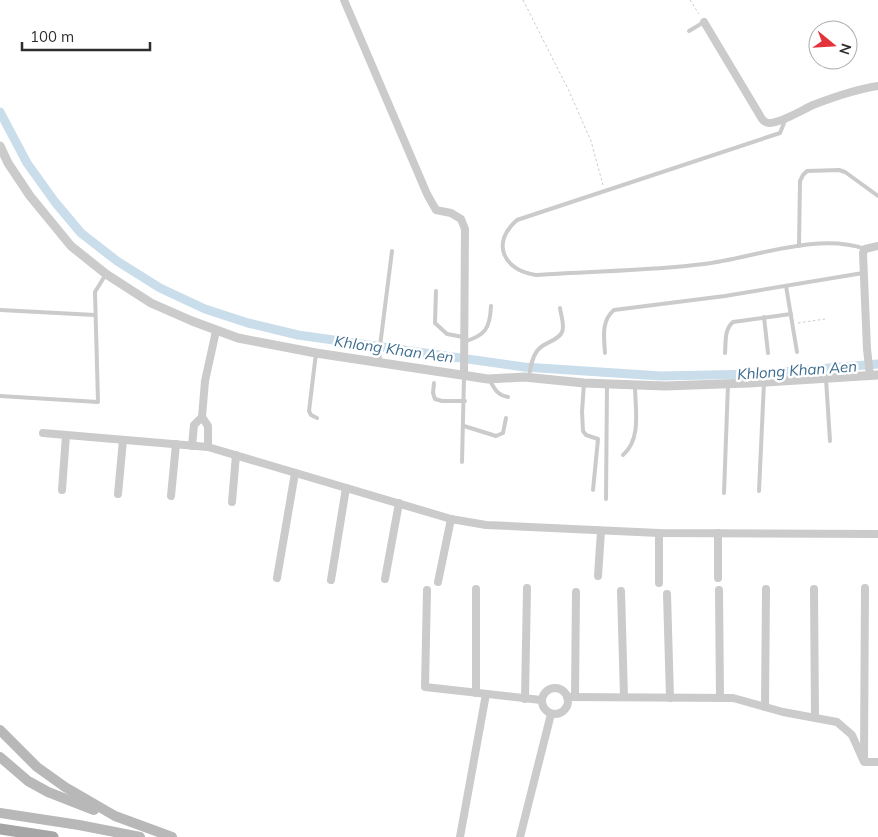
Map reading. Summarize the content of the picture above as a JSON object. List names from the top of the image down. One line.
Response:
{"water":["Khlong Khan Aen"],"scale_bar":"100 m","north":"right"}
